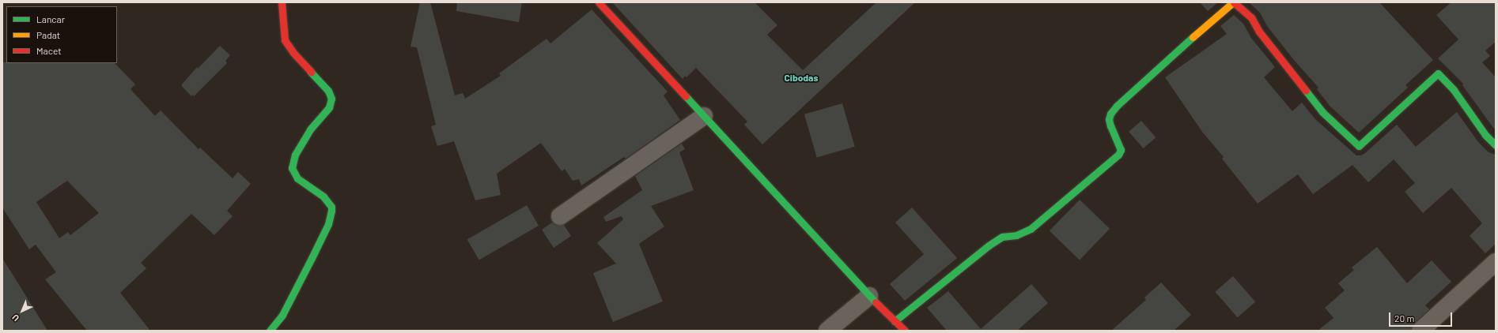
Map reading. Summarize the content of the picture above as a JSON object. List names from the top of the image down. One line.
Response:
{"districts":["Cibodas"],"legend":["Lancar","Padat","Macet"],"scale_bar":"20 m","north":"bottom left"}
